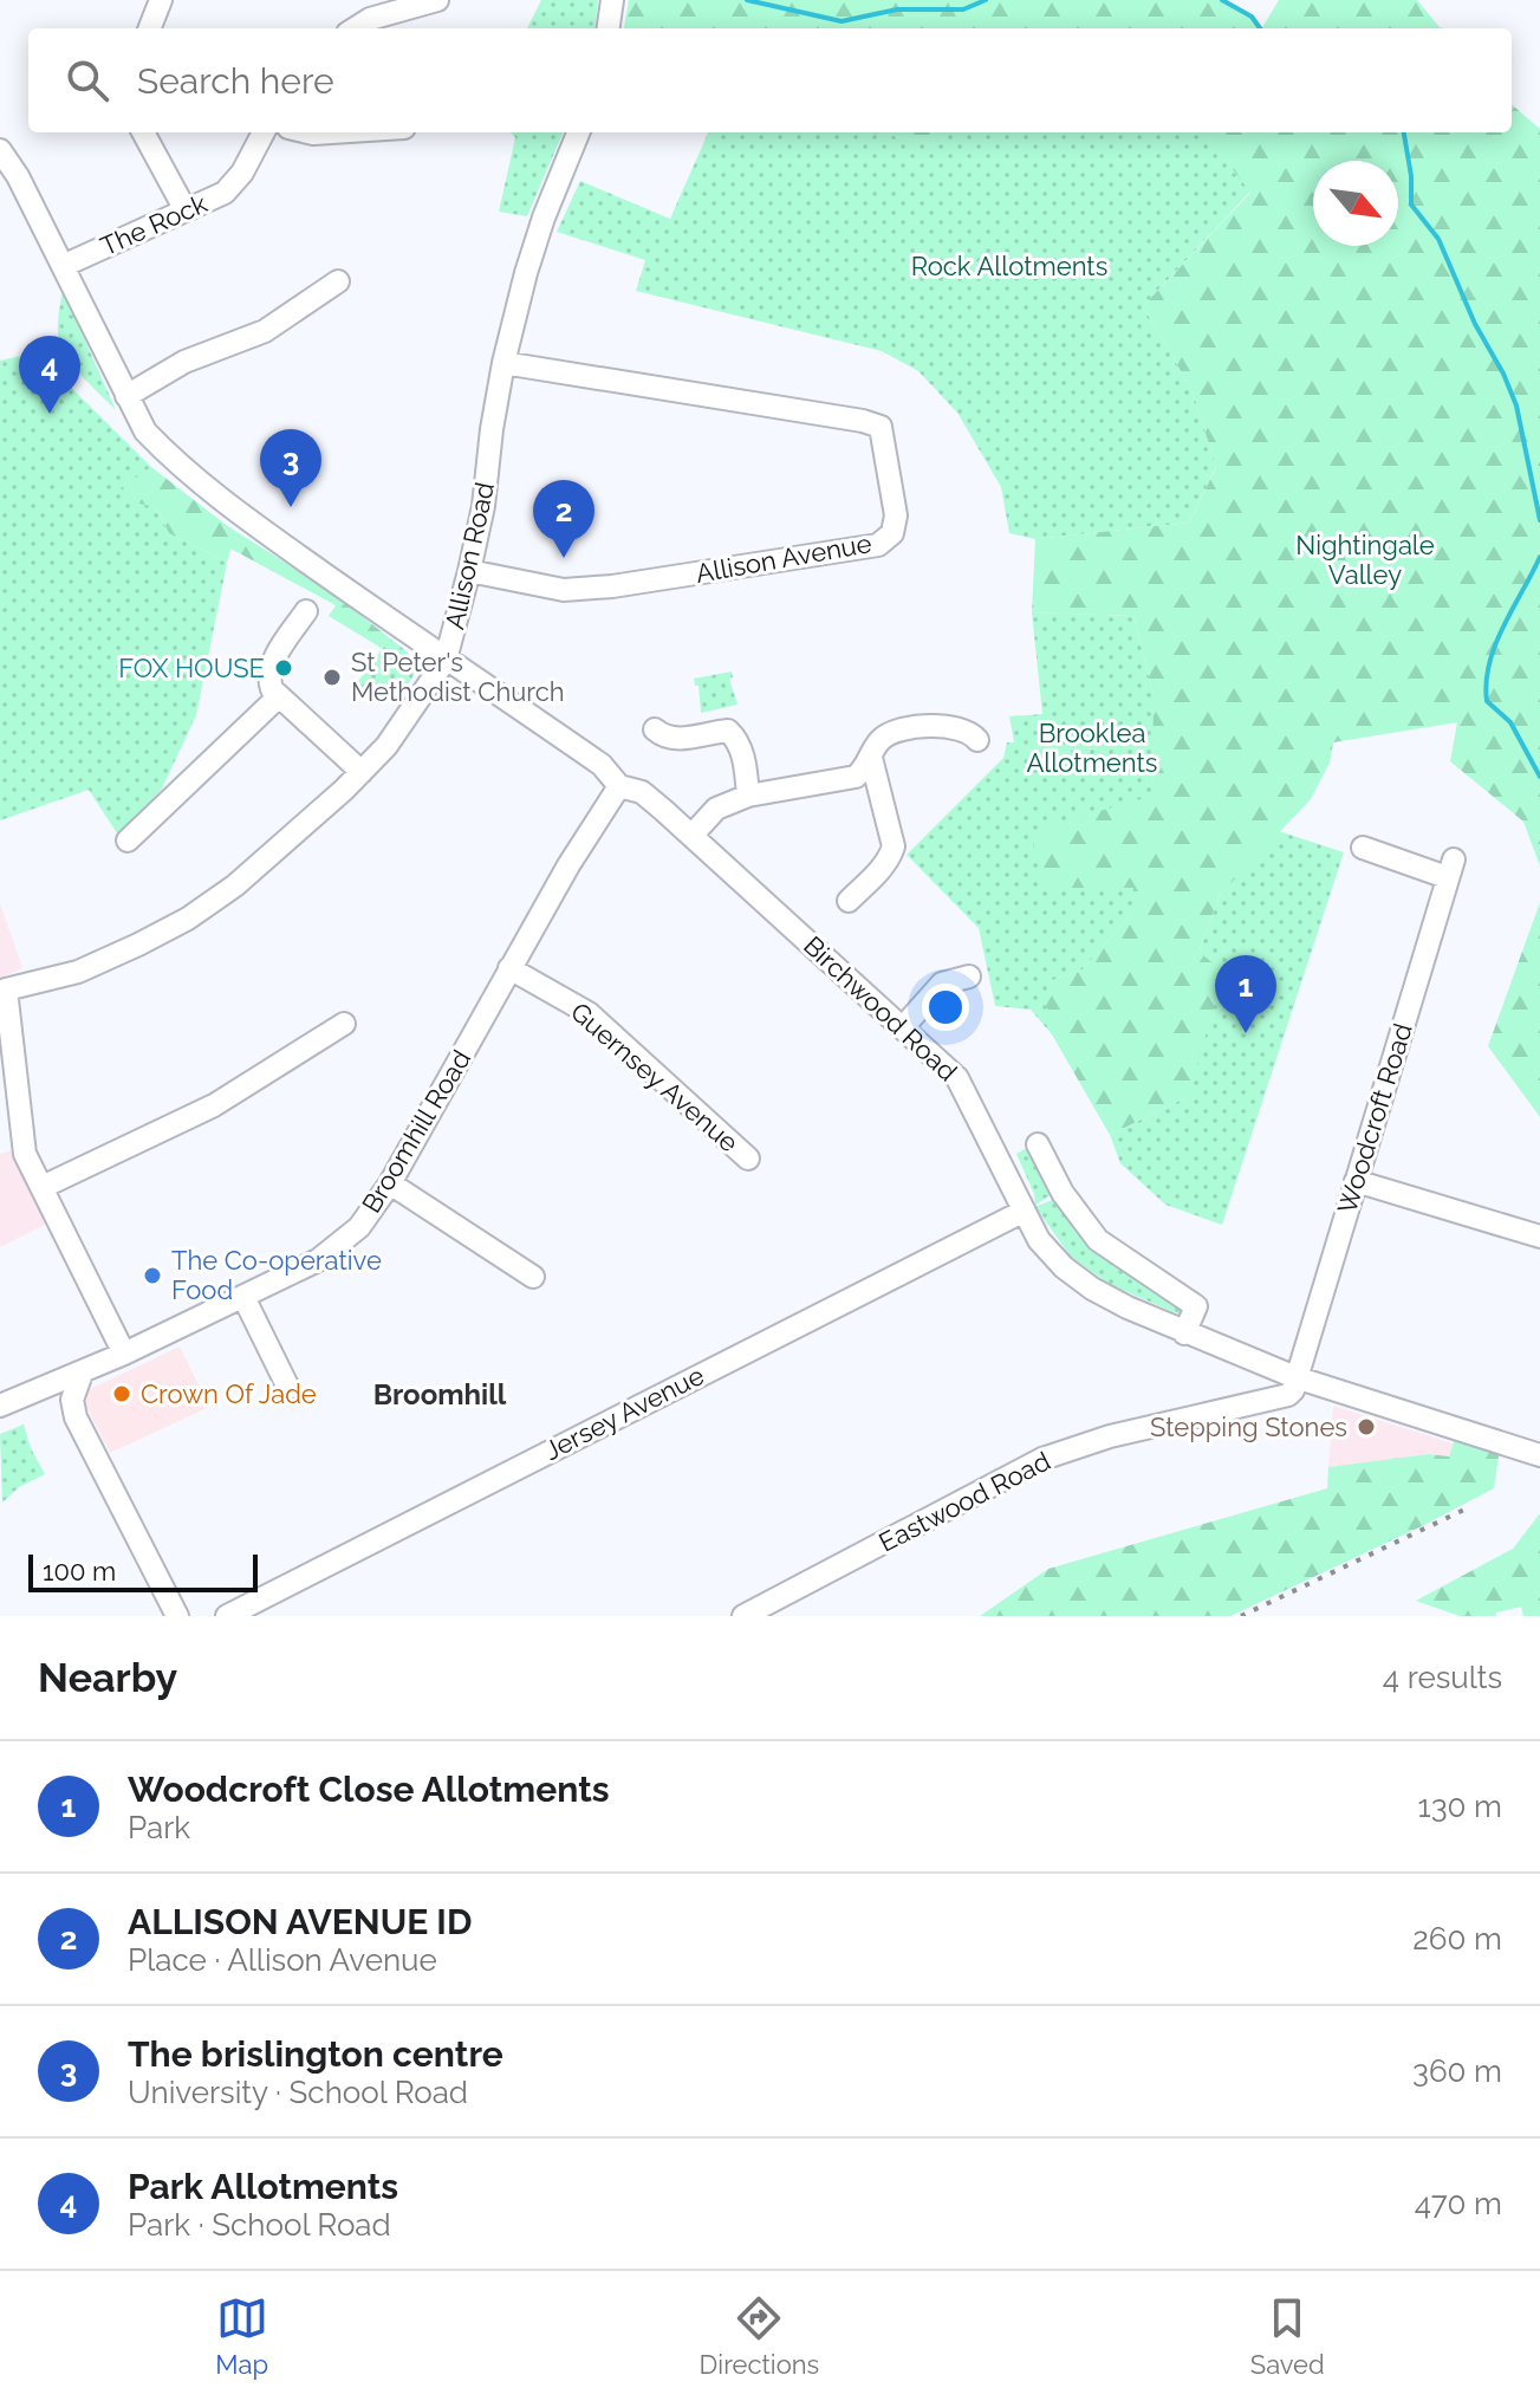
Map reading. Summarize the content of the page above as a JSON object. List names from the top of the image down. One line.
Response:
{"streets":{"street":["The Rock","Allison Road","Allison Avenue","Birchwood Road","Guernsey Avenue","Woodcroft Road","Broomhill Road","Jersey Avenue","Eastwood Road"]},"crossings":[["The Rock","Birchwood Road"],["Allison Road","Allison Avenue"],["Allison Road","Birchwood Road"],["Birchwood Road","Woodcroft Road"],["Birchwood Road","Broomhill Road"],["Birchwood Road","Jersey Avenue"],["Birchwood Road","Eastwood Road"],["Guernsey Avenue","Broomhill Road"],["Woodcroft Road","Eastwood Road"]],"districts":["Broomhill"],"parks":["Rock Allotments","Nightingale Valley","Brooklea Allotments"],"places":["FOX HOUSE","St Peter's Methodist Church","The Co-operative Food","Crown Of Jade","Stepping Stones"],"scale_bar":"100 m","north":"bottom right","page":{"search":"Search here","pins":["4","3","2","1"],"scale":"100 m","heading":["Nearby","4 results"],"list":[{"mark":"1","name":"Woodcroft Close Allotments","note":"Park","value":"130 m"},{"mark":"2","name":"ALLISON AVENUE ID","note":"Place · Allison Avenue","value":"260 m"},{"mark":"3","name":"The brislington centre","note":"University · School Road","value":"360 m"},{"mark":"4","name":"Park Allotments","note":"Park · School Road","value":"470 m"}],"nav":["Map","Directions","Saved"]}}
